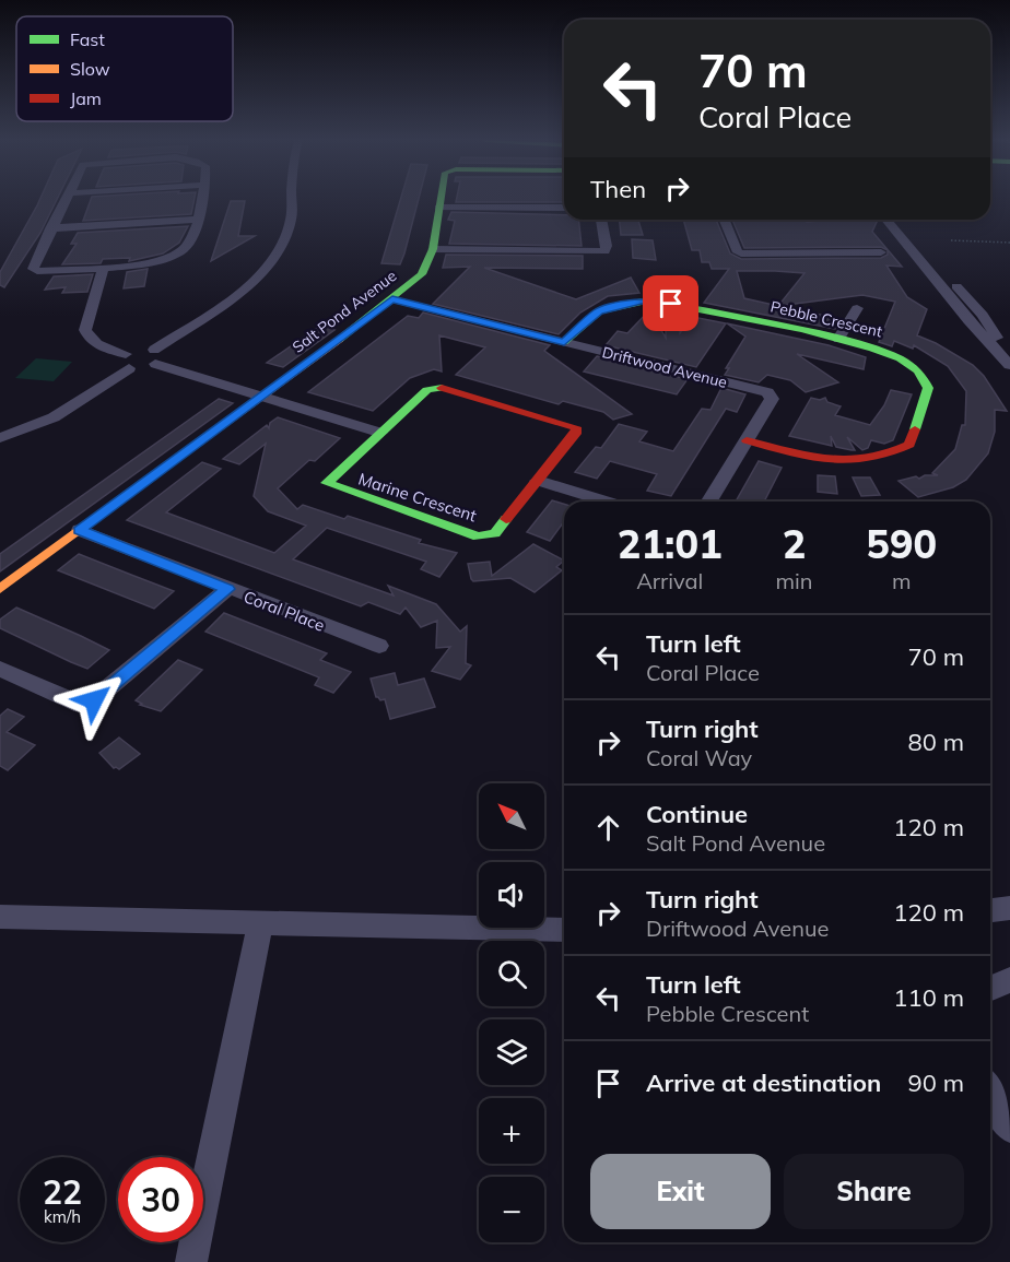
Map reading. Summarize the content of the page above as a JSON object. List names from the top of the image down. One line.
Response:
{"streets":{"street":["Salt Pond Avenue","Pebble Crescent","Driftwood Avenue","Marine Crescent","Coral Place"]},"crossings":[["Salt Pond Avenue","Driftwood Avenue"],["Salt Pond Avenue","Coral Place"],["Pebble Crescent","Driftwood Avenue"]],"legend":["Fast","Slow","Jam"],"north":"top left","page":{"turn":["70 m","Coral Place"],"then":"Then","eta":["21:01","Arrival","2","min","590","m"],"list":[{"name":"Turn left","note":"Coral Place","value":"70 m"},{"name":"Turn right","note":"Coral Way","value":"80 m"},{"name":"Continue","note":"Salt Pond Avenue","value":"120 m"},{"name":"Turn right","note":"Driftwood Avenue","value":"120 m"},{"name":"Turn left","note":"Pebble Crescent","value":"110 m"},{"name":"Arrive at destination","value":"90 m"}],"map_buttons":["+","−"],"buttons":["Exit","Share"],"speed":"22 km/h","limit":"30"}}
